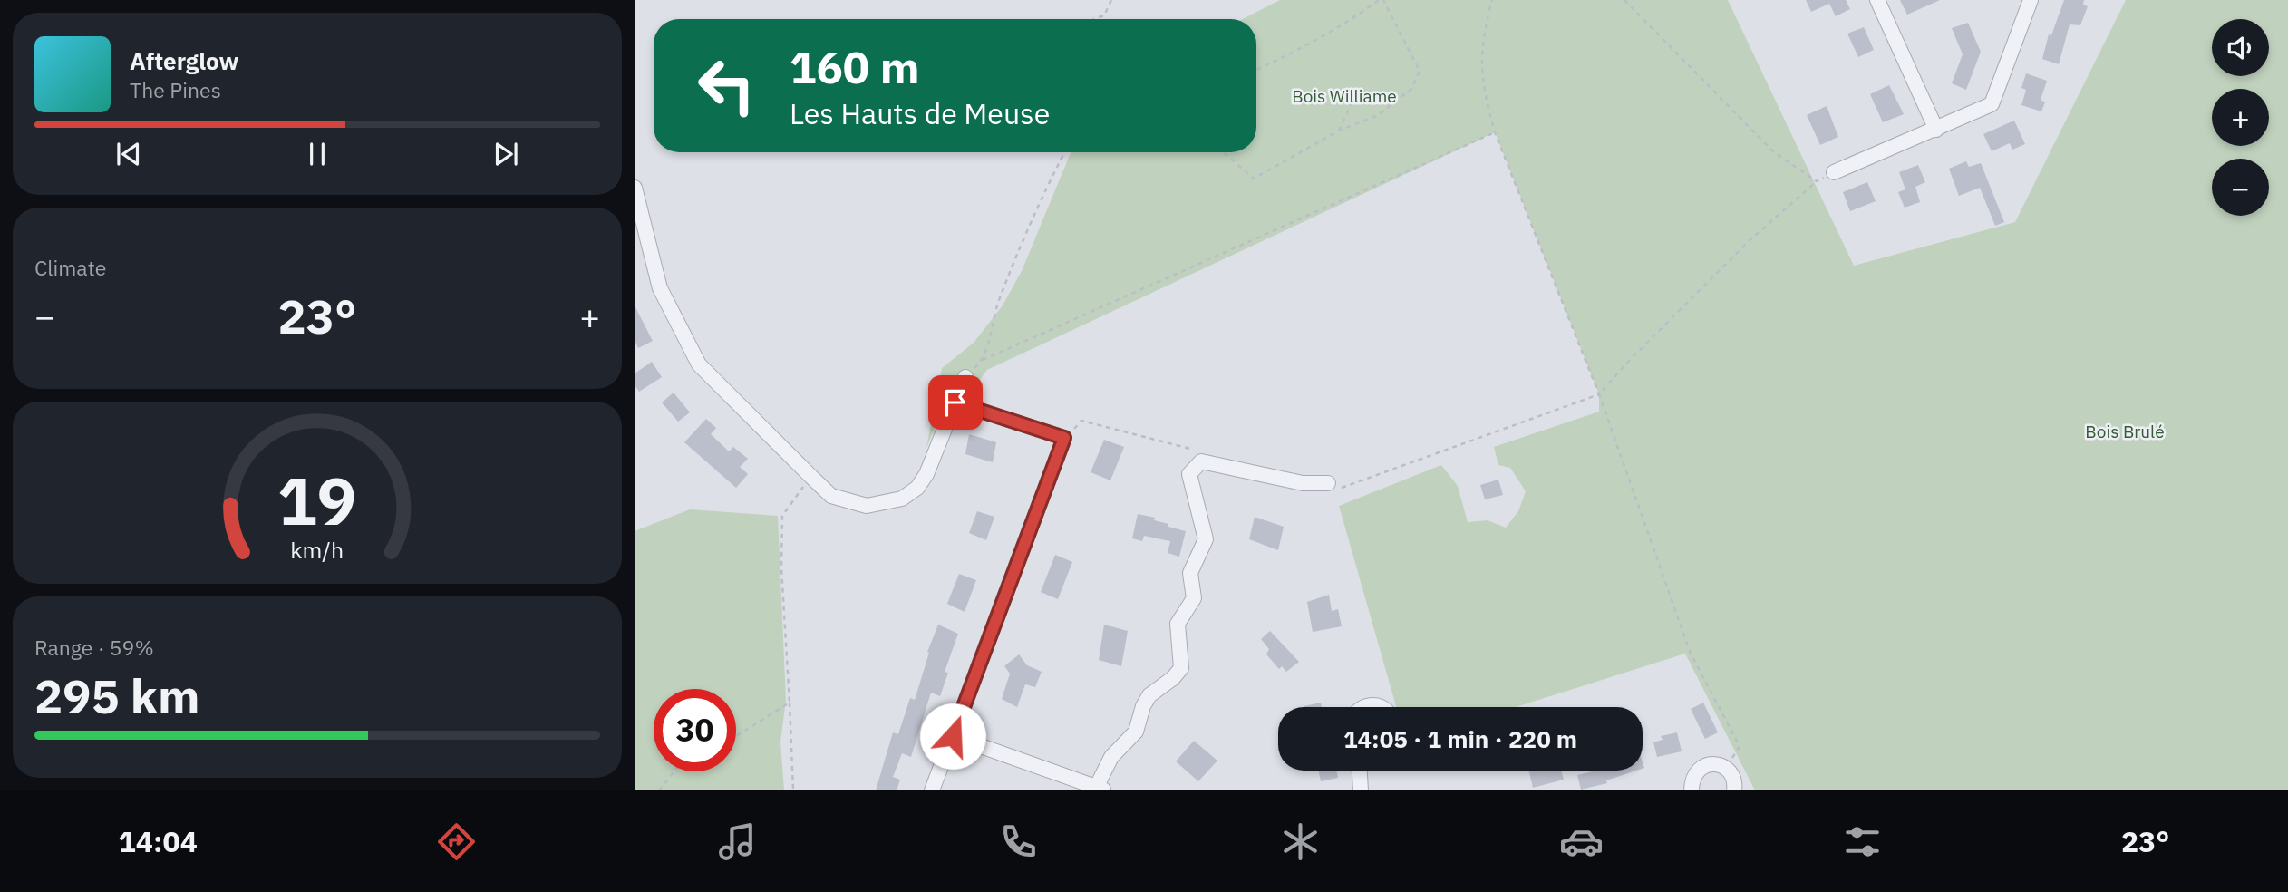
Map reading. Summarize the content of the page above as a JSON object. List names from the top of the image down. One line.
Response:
{"parks":["Bois Williame","Bois Brulé"],"page":{"map_buttons":["+","−"],"turn":["160 m","Les Hauts de Meuse"],"song":["Afterglow","The Pines"],"tile":["Climate",["Range · 59%","295 km"]],"heat":["−","23°","+"],"limit":"30","trip":"14:05 · 1 min · 220 m","tabs":["14:04","23°"],"gauge":["19","km/h"]}}
